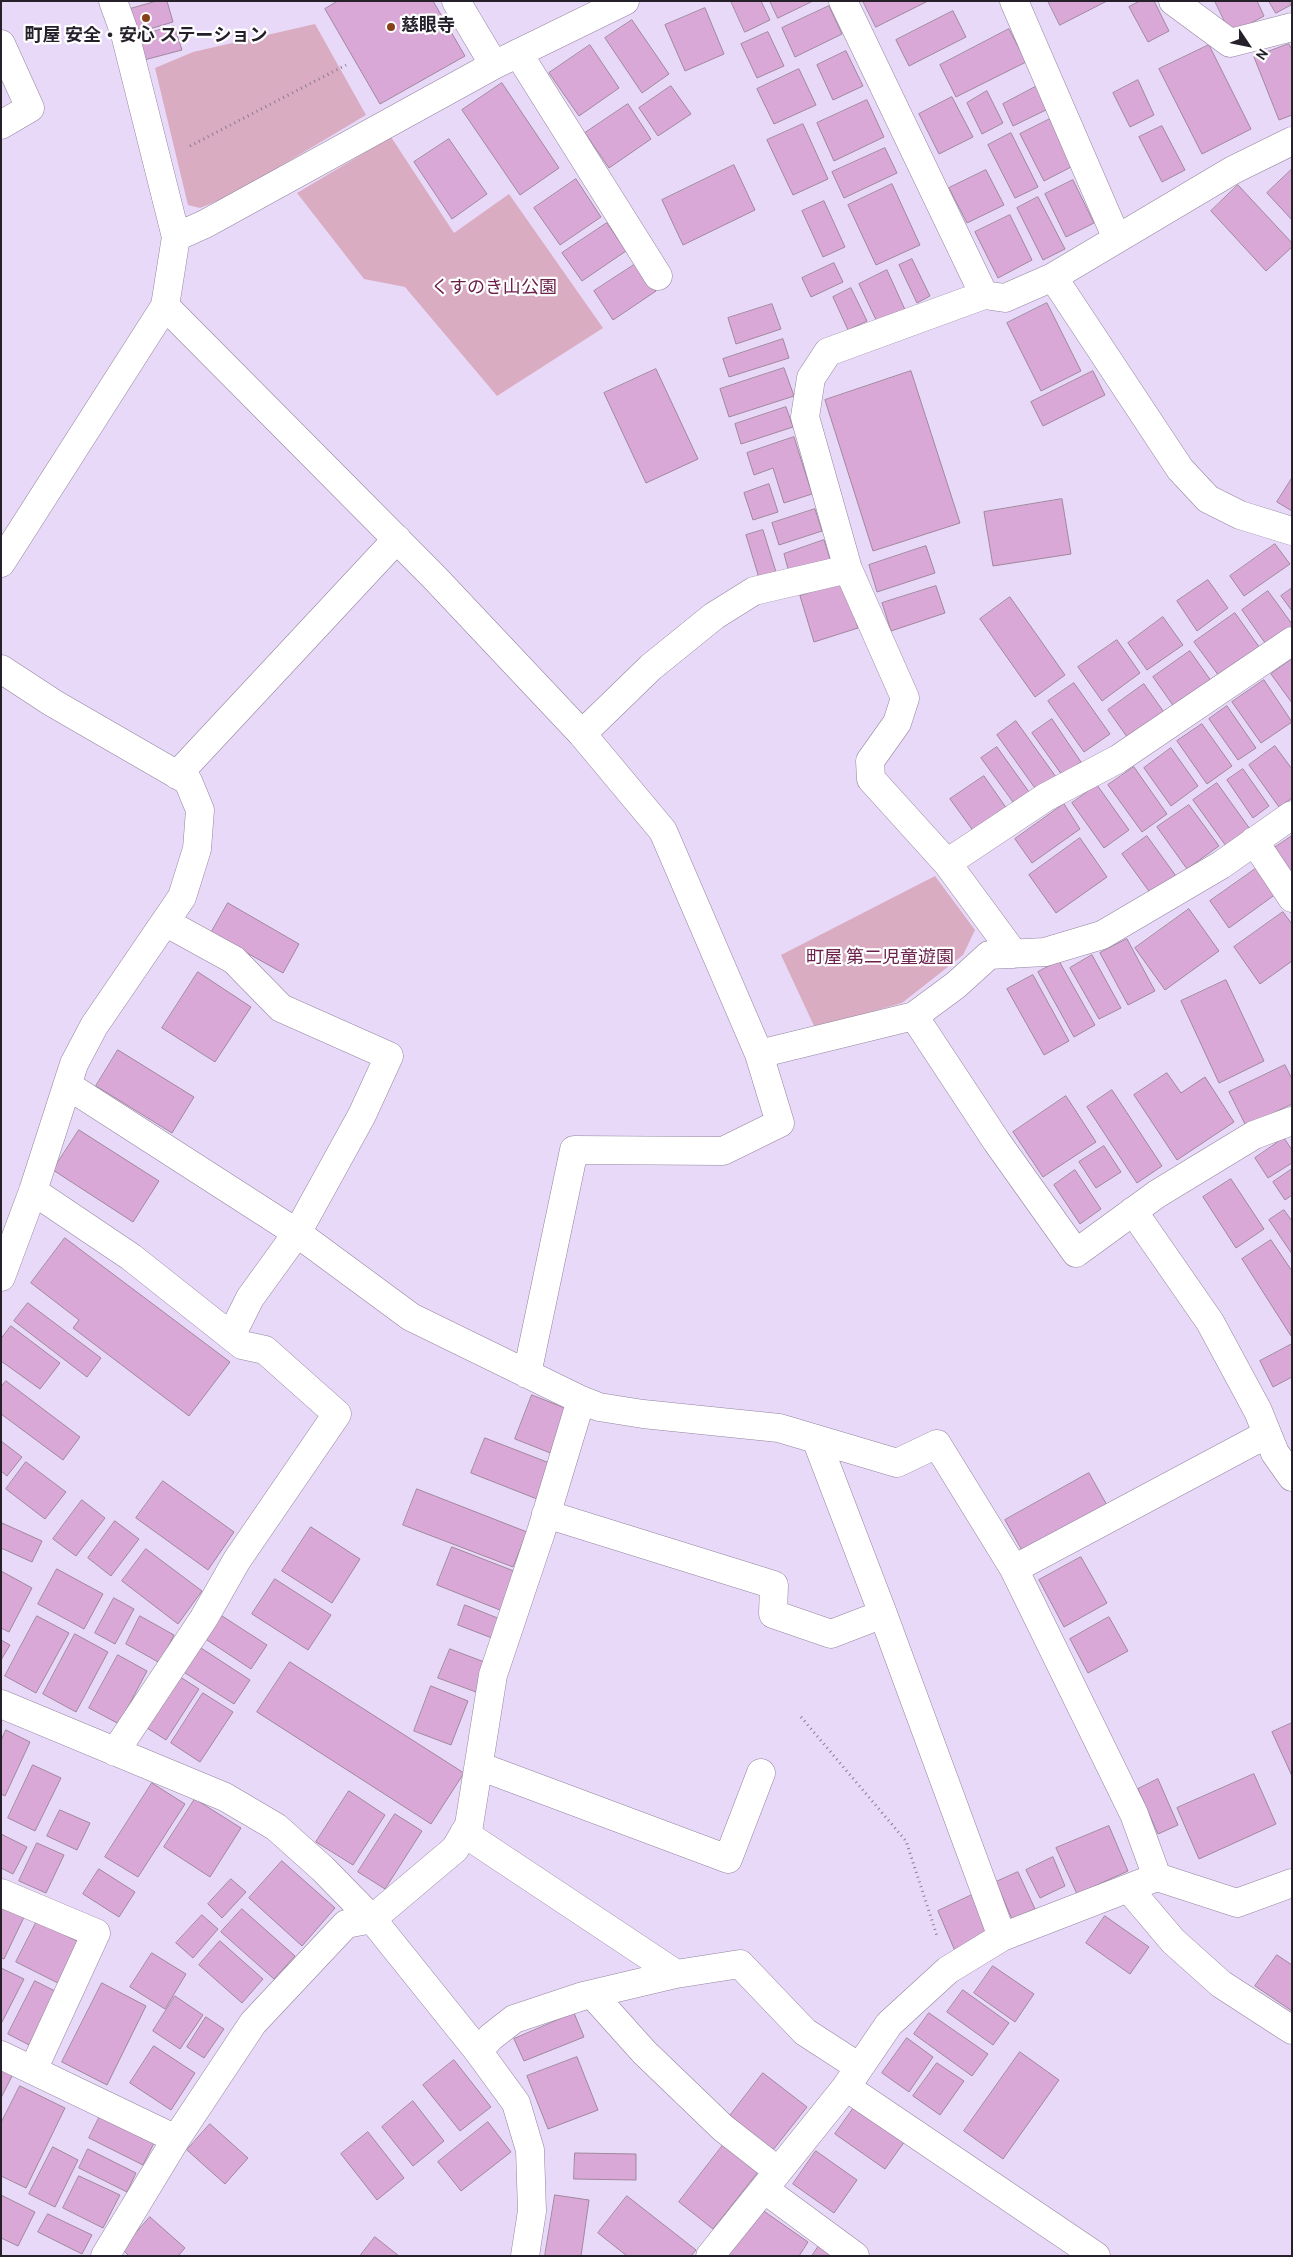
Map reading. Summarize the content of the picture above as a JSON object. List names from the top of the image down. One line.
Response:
{"parks":["くすのき山公園","町屋 第二児童遊園"],"places":["町屋 安全・安心 ステーション","慈眼寺"],"north":"bottom right"}
